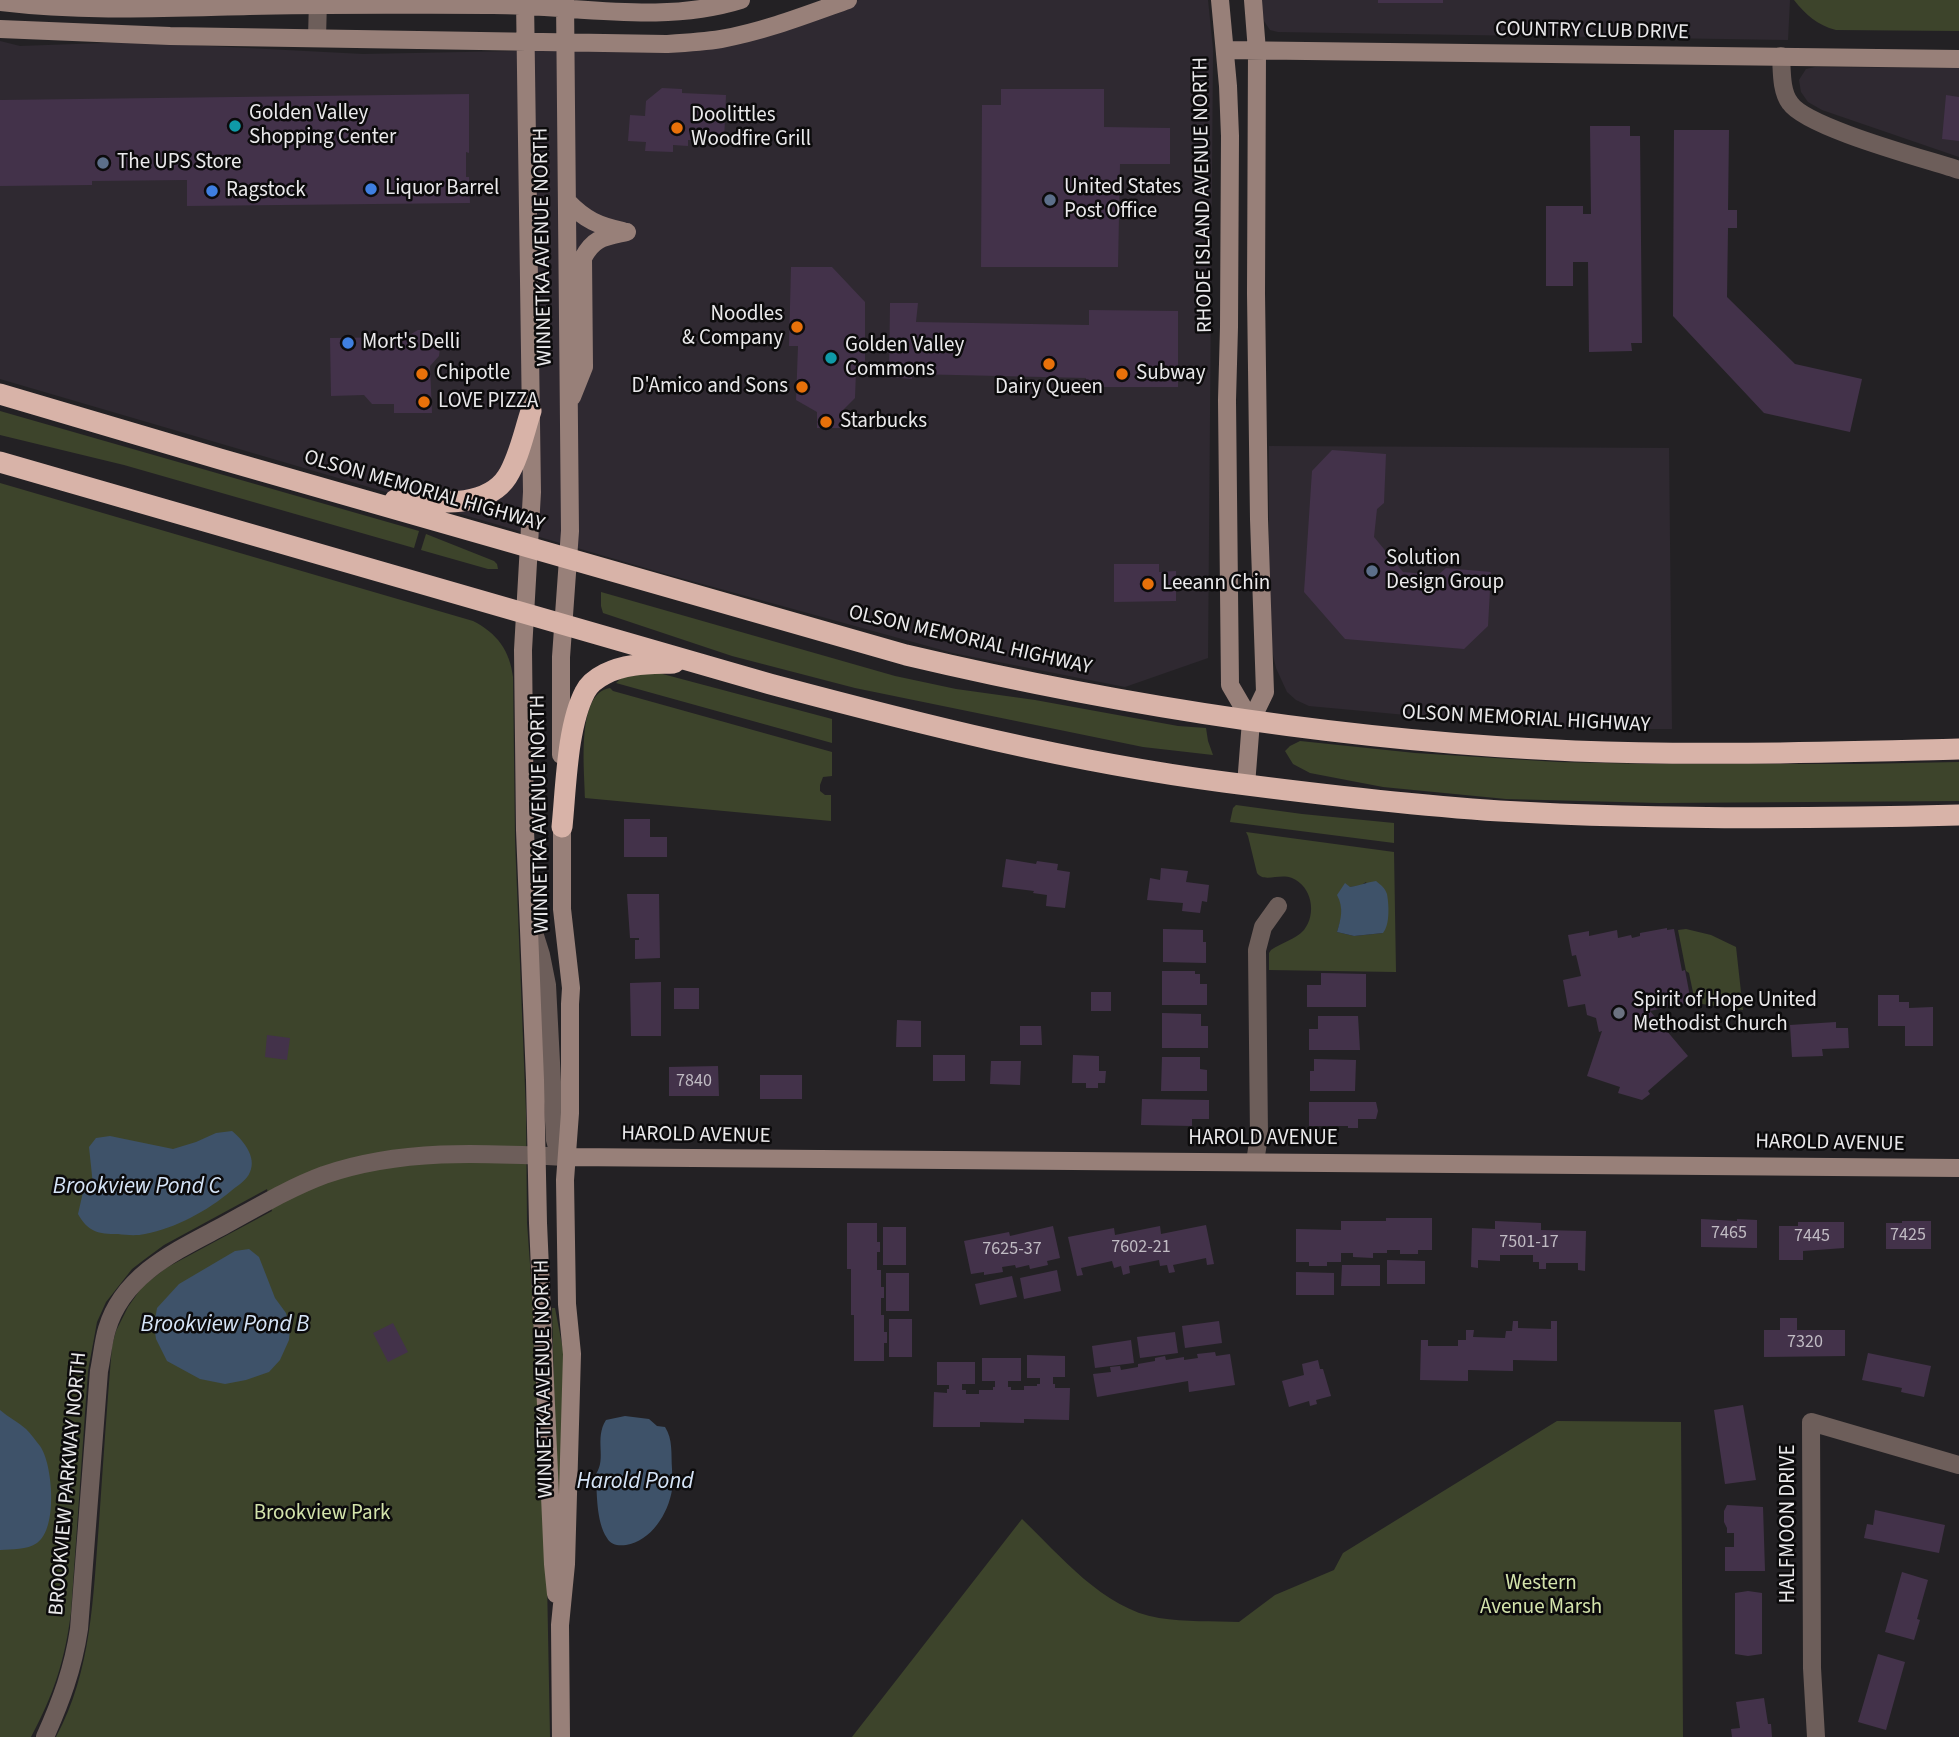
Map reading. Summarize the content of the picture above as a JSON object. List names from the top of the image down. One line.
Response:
{"streets":{"highway":["OLSON MEMORIAL HIGHWAY"],"street":["COUNTRY CLUB DRIVE","RHODE ISLAND AVENUE NORTH","WINNETKA AVENUE NORTH","HAROLD AVENUE","BROOKVIEW PARKWAY NORTH","HALFMOON DRIVE"]},"crossings":[["COUNTRY CLUB DRIVE","RHODE ISLAND AVENUE NORTH"],["RHODE ISLAND AVENUE NORTH","OLSON MEMORIAL HIGHWAY"],["WINNETKA AVENUE NORTH","OLSON MEMORIAL HIGHWAY"],["WINNETKA AVENUE NORTH","HAROLD AVENUE"],["WINNETKA AVENUE NORTH","BROOKVIEW PARKWAY NORTH"],["HAROLD AVENUE","BROOKVIEW PARKWAY NORTH"]],"water":["Brookview Pond C","Brookview Pond B","Harold Pond"],"parks":["Brookview Park","Western Avenue Marsh"],"places":["Golden Valley Shopping Center","Doolittles Woodfire Grill","The UPS Store","Liquor Barrel","Ragstock","United States Post Office","Noodles & Company","Mort's Delli","Golden Valley Commons","Dairy Queen","Chipotle","Subway","D'Amico and Sons","LOVE PIZZA","Starbucks","Solution Design Group","Leeann Chin","Spirit of Hope United Methodist Church"],"house_numbers":["7840","7465","7425","7445","7501-17","7602-21","7625-37","7320"]}
